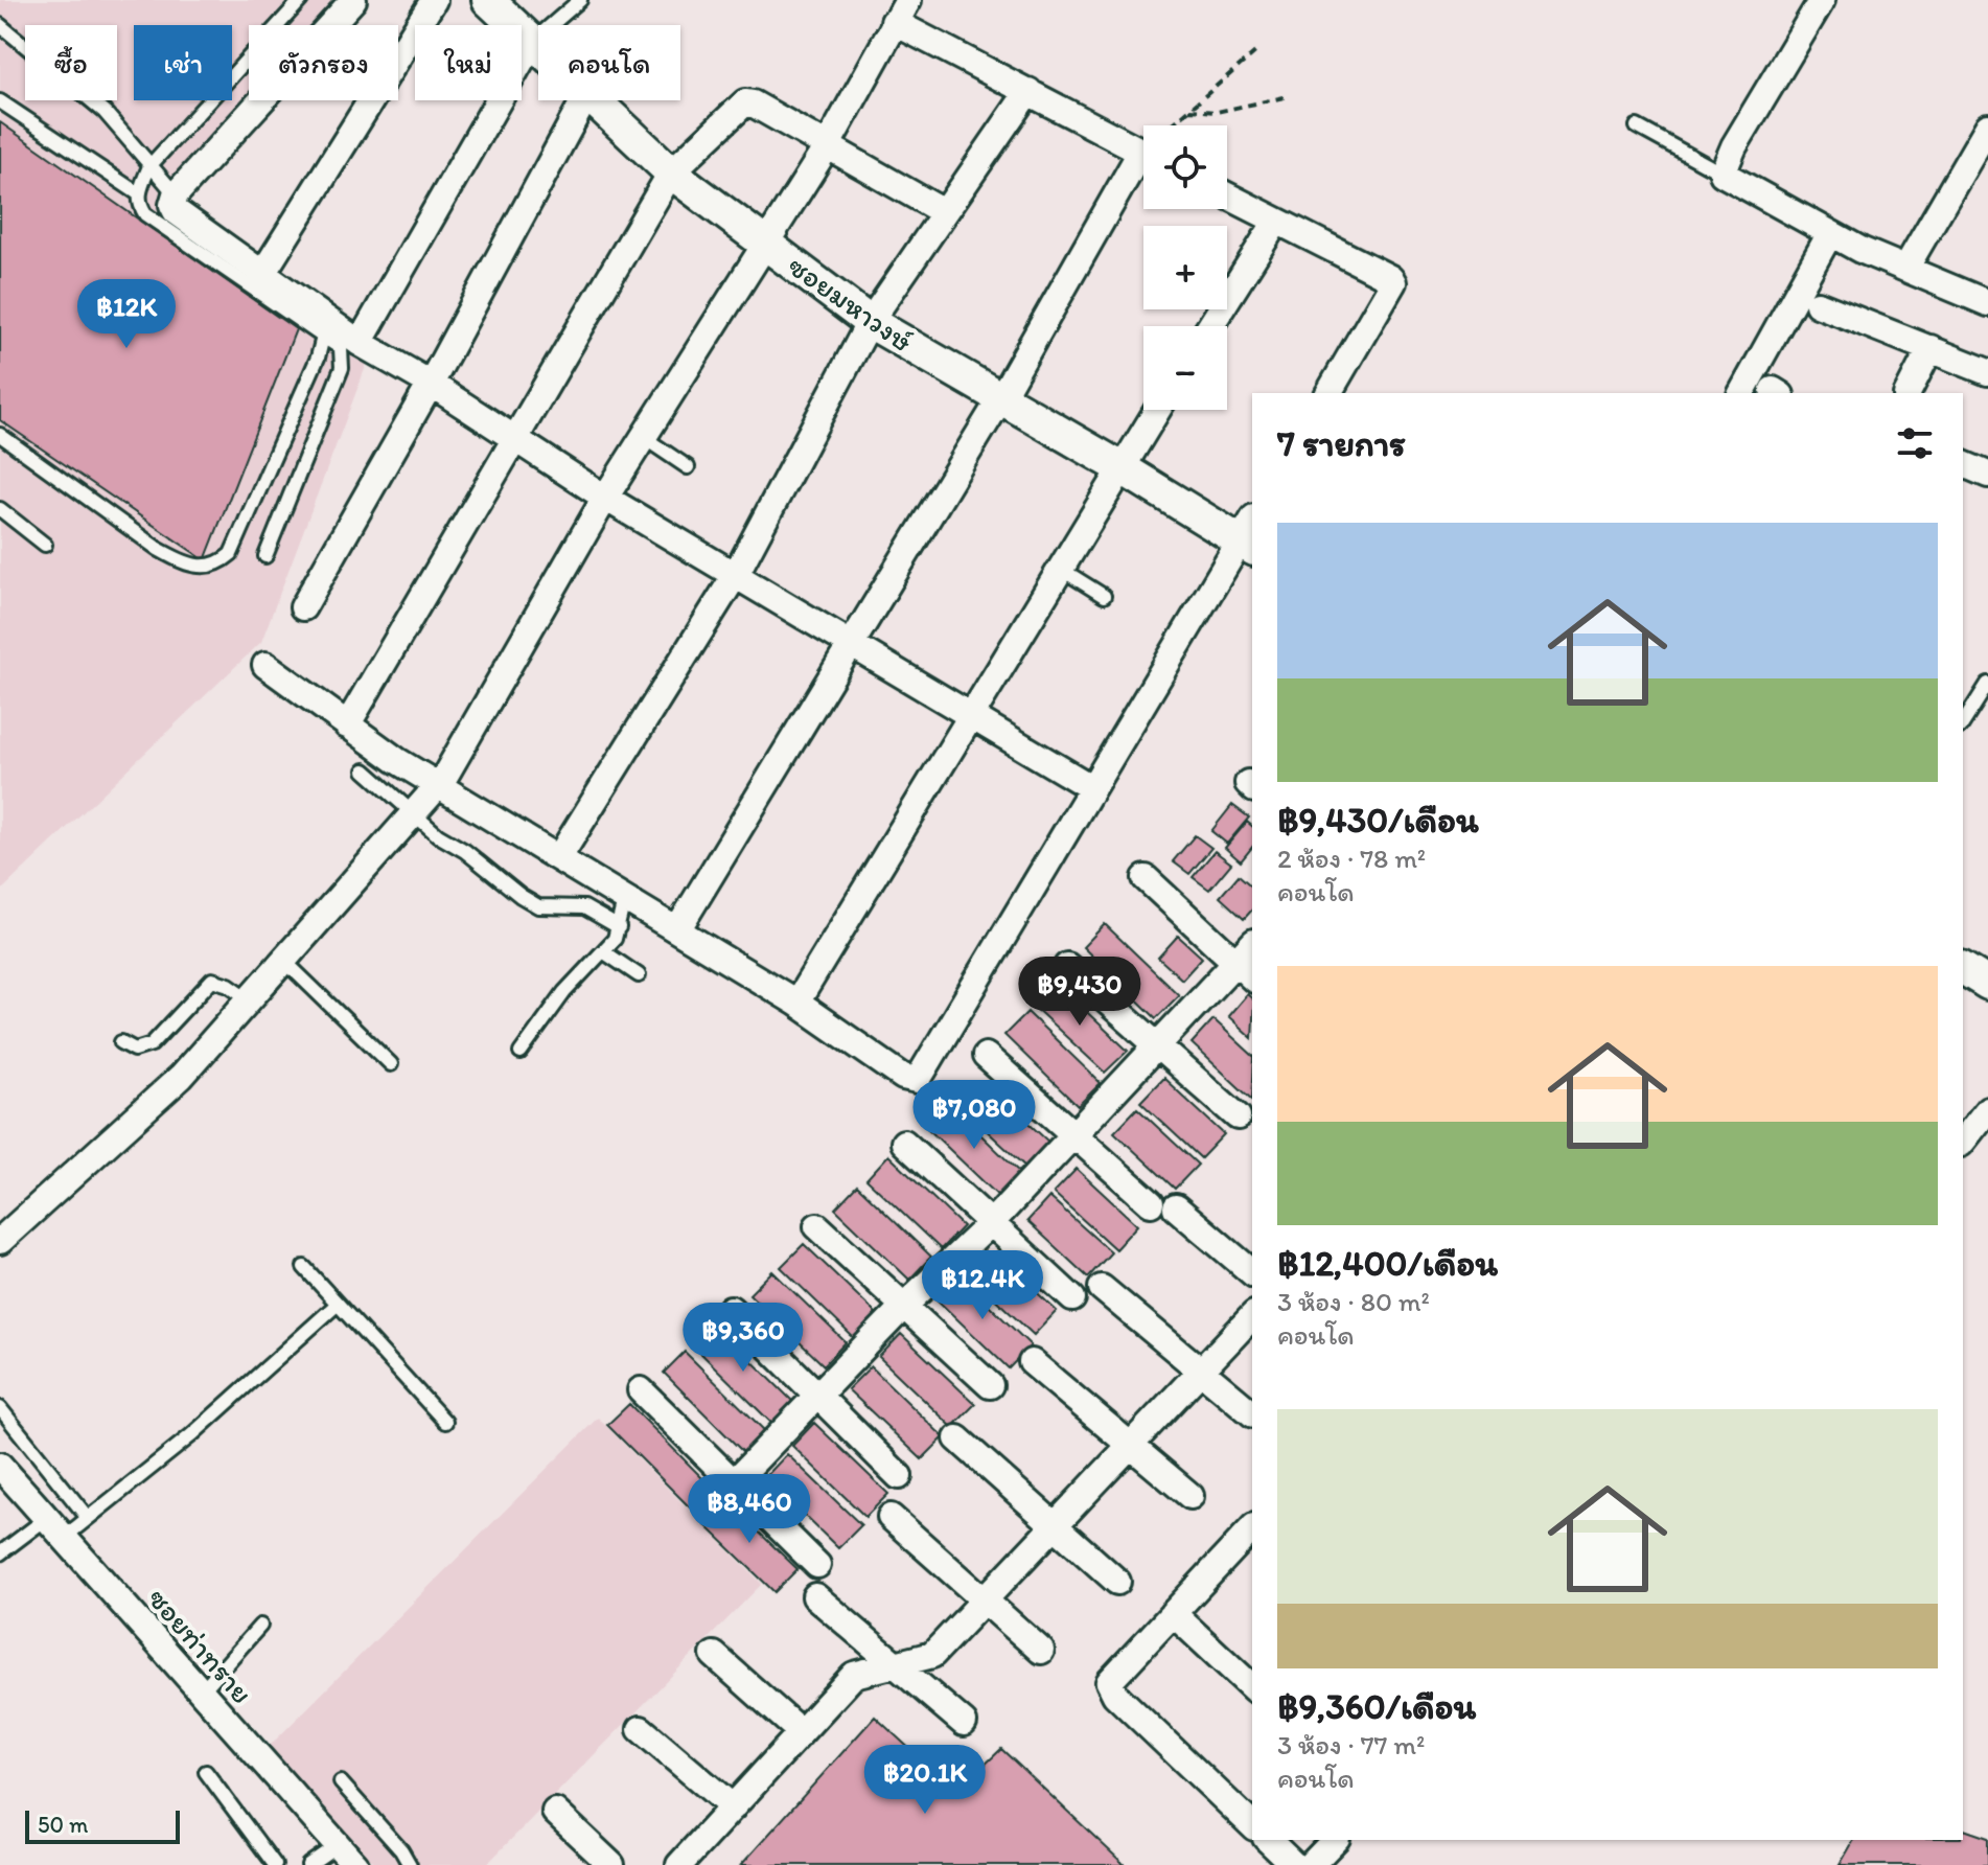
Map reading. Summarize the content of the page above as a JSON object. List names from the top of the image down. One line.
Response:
{"streets":{"street":["ซอยมหาวงษ์","ซอยท่าทราย"]},"scale_bar":"50 m","page":{"chip":["ซื้อ","เช่า","ตัวกรอง","ใหม่","คอนโด"],"map_buttons":["+","−"],"price":["฿12K","฿9,430","฿7,080","฿12.4K","฿9,360","฿8,460","฿20.1K"],"heading":"7 รายการ","list":[{"name":"฿9,430/เดือน","note":"2 ห้อง · 78 m² · คอนโด"},{"name":"฿12,400/เดือน","note":"3 ห้อง · 80 m² · คอนโด"},{"name":"฿9,360/เดือน","note":"3 ห้อง · 77 m² · คอนโด"}],"scale":"50 m"}}
